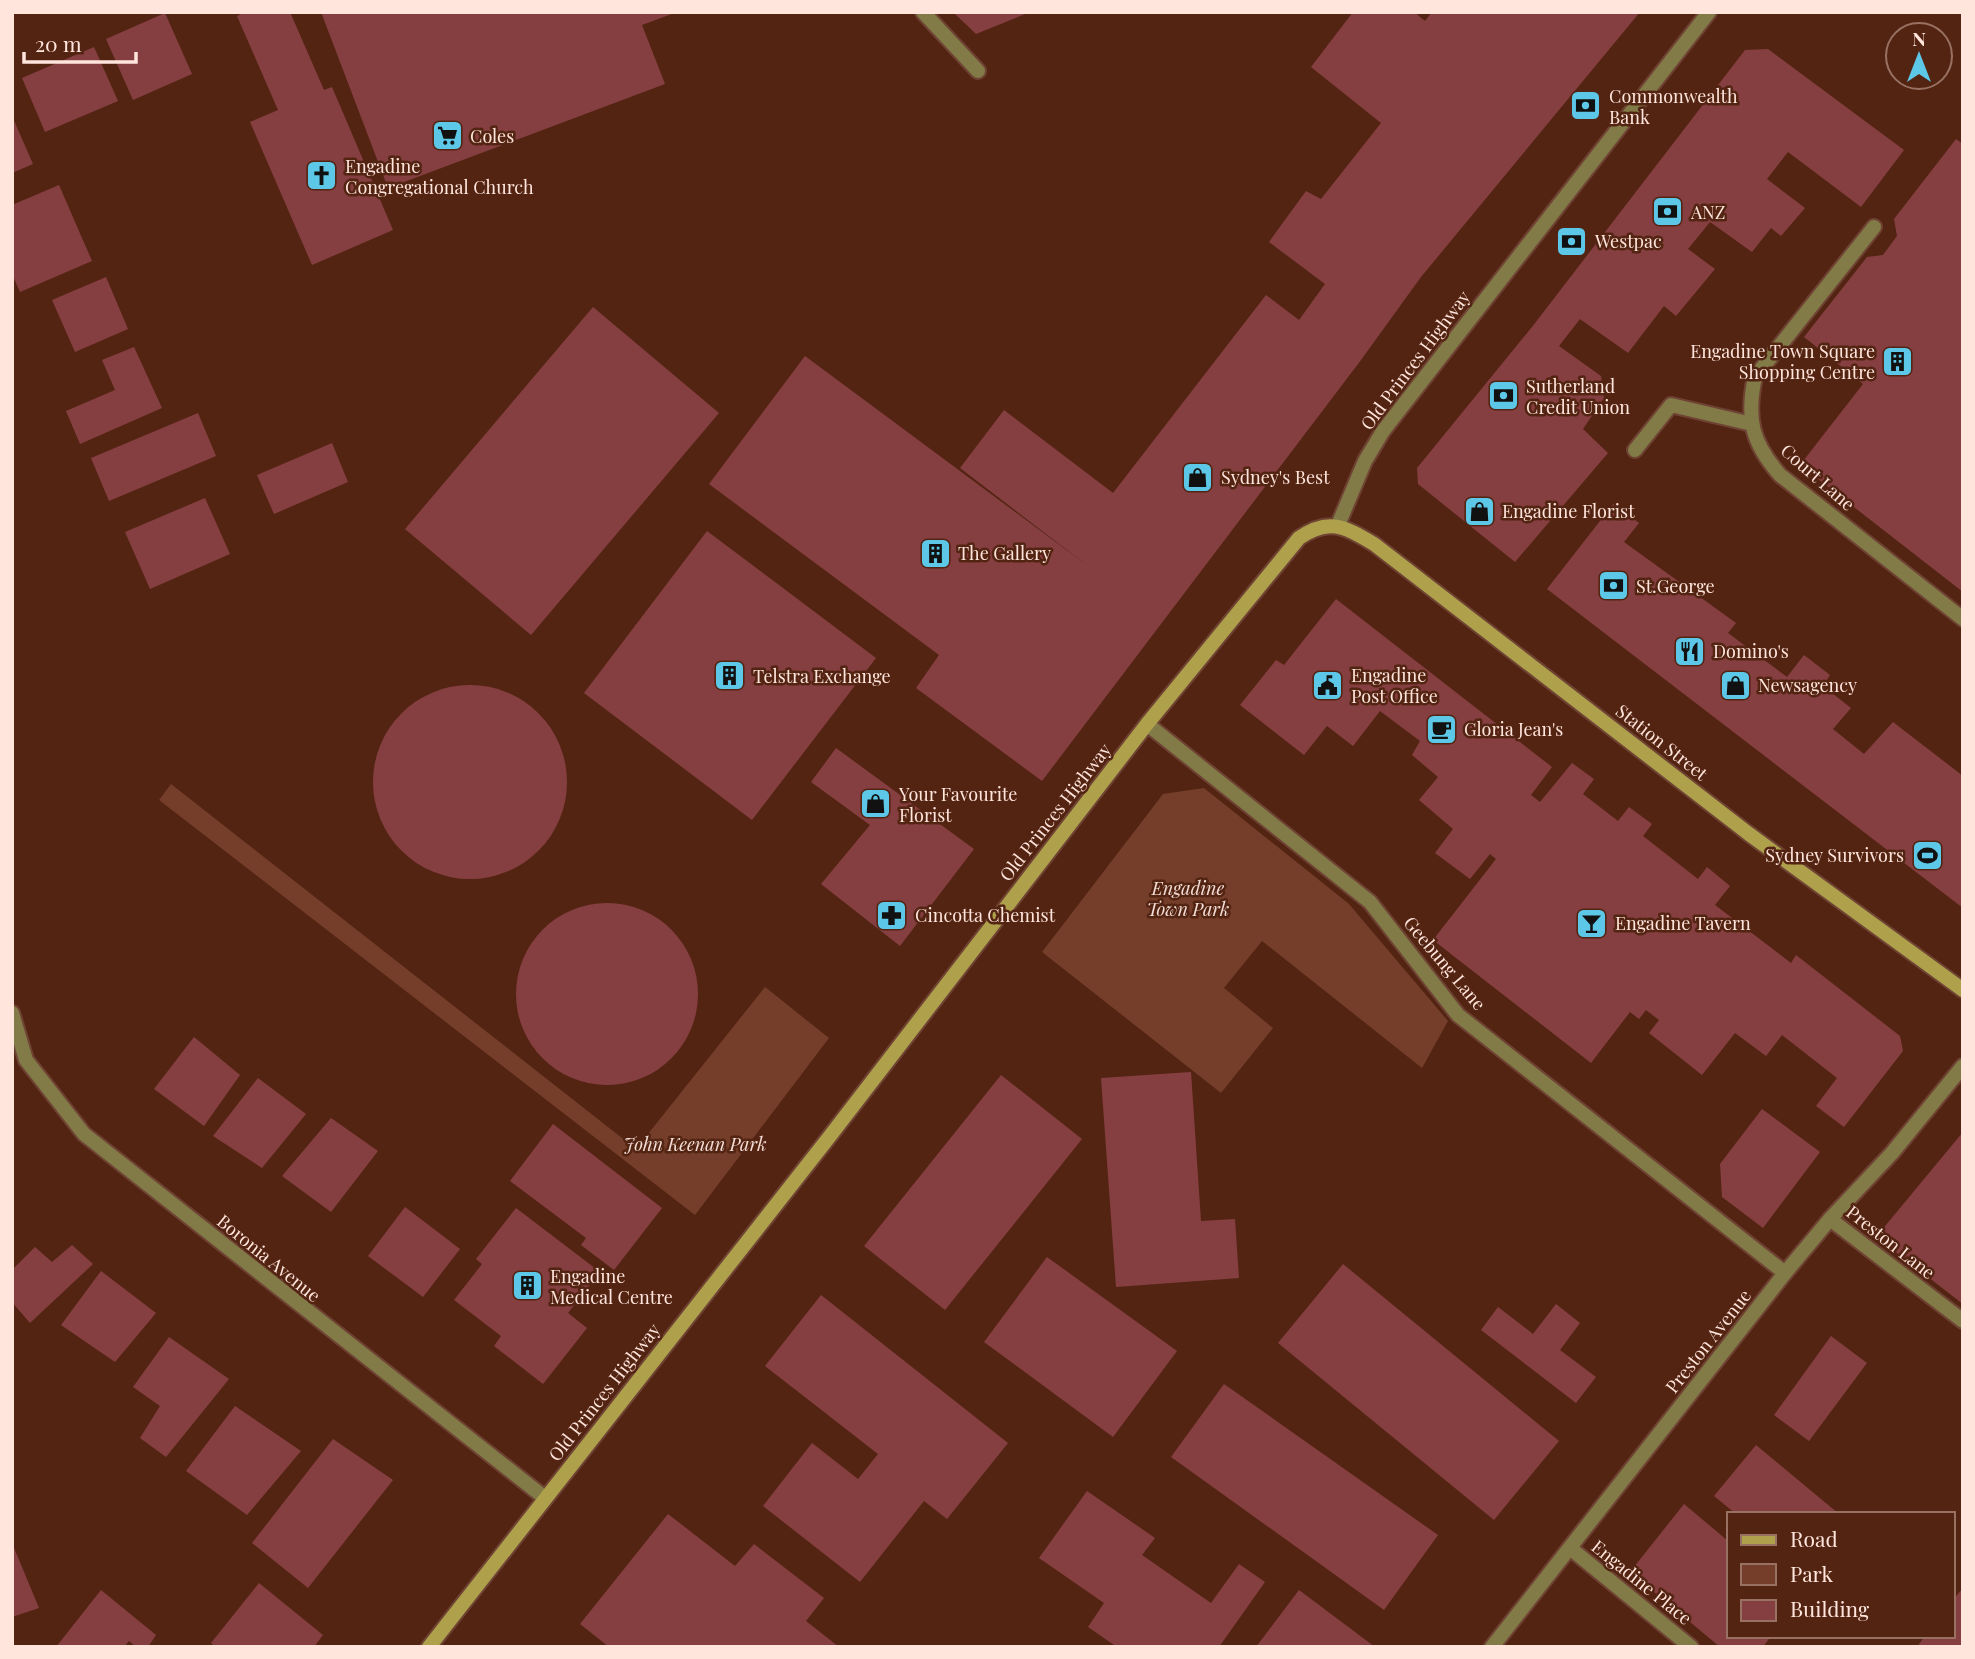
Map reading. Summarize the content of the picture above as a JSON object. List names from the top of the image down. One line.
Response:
{"streets":{"street":["Old Princes Highway","Court Lane","Station Street","Geebung Lane","Preston Lane","Boronia Avenue","Preston Avenue","Engadine Place"]},"crossings":[["Old Princes Highway","Station Street"],["Old Princes Highway","Geebung Lane"],["Old Princes Highway","Boronia Avenue"],["Geebung Lane","Preston Avenue"],["Preston Lane","Preston Avenue"],["Preston Avenue","Engadine Place"]],"parks":["Engadine Town Park","John Keenan Park"],"places":{"bank":["Commonwealth Bank","ANZ","Westpac","Sutherland Credit Union","St.George"],"supermarket":["Coles"],"church":["Engadine Congregational Church"],"building":["Engadine Town Square Shopping Centre","The Gallery","Telstra Exchange","Engadine Medical Centre"],"shop":["Sydney's Best","Engadine Florist","Newsagency","Your Favourite Florist"],"restaurant":["Domino's"],"public building":["Engadine Post Office"],"cafe":["Gloria Jean's"],"sports":["Sydney Survivors"],"pharmacy":["Cincotta Chemist"],"bar":["Engadine Tavern"]},"legend":["Road","Park","Building"],"scale_bar":"20 m","north":"top"}
